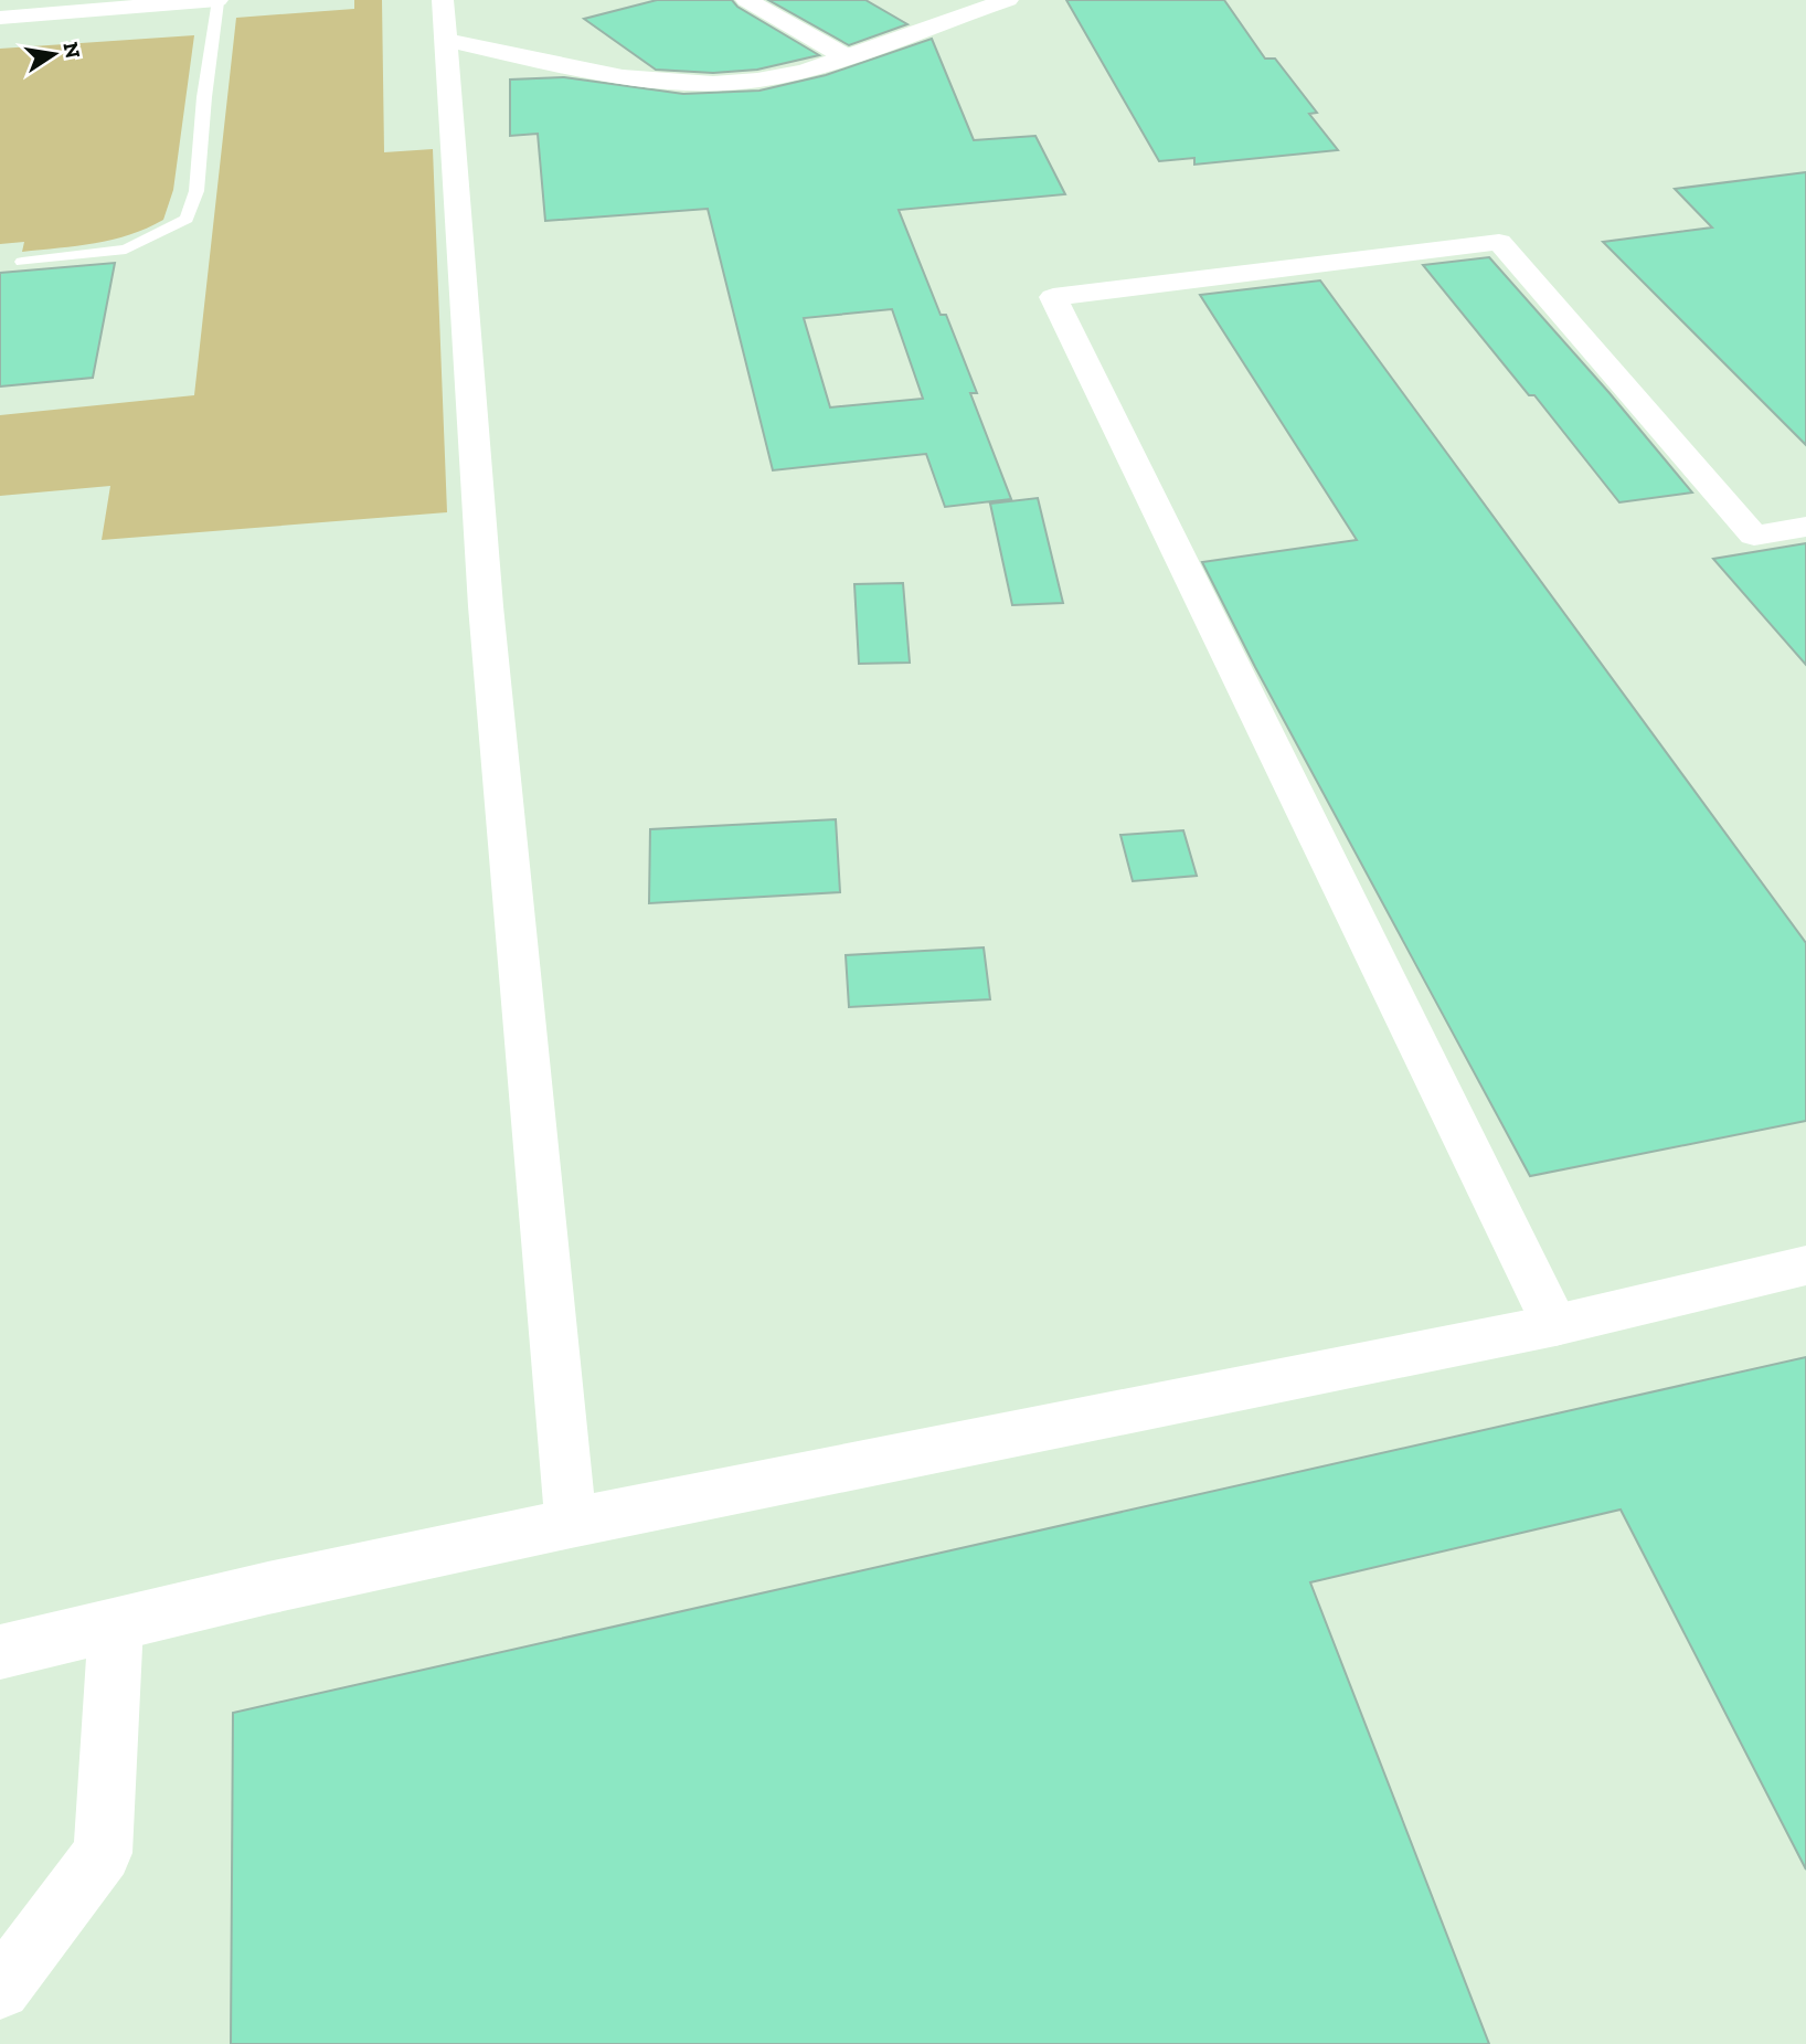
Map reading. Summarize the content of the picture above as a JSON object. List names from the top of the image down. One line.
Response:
{"north":"right"}
